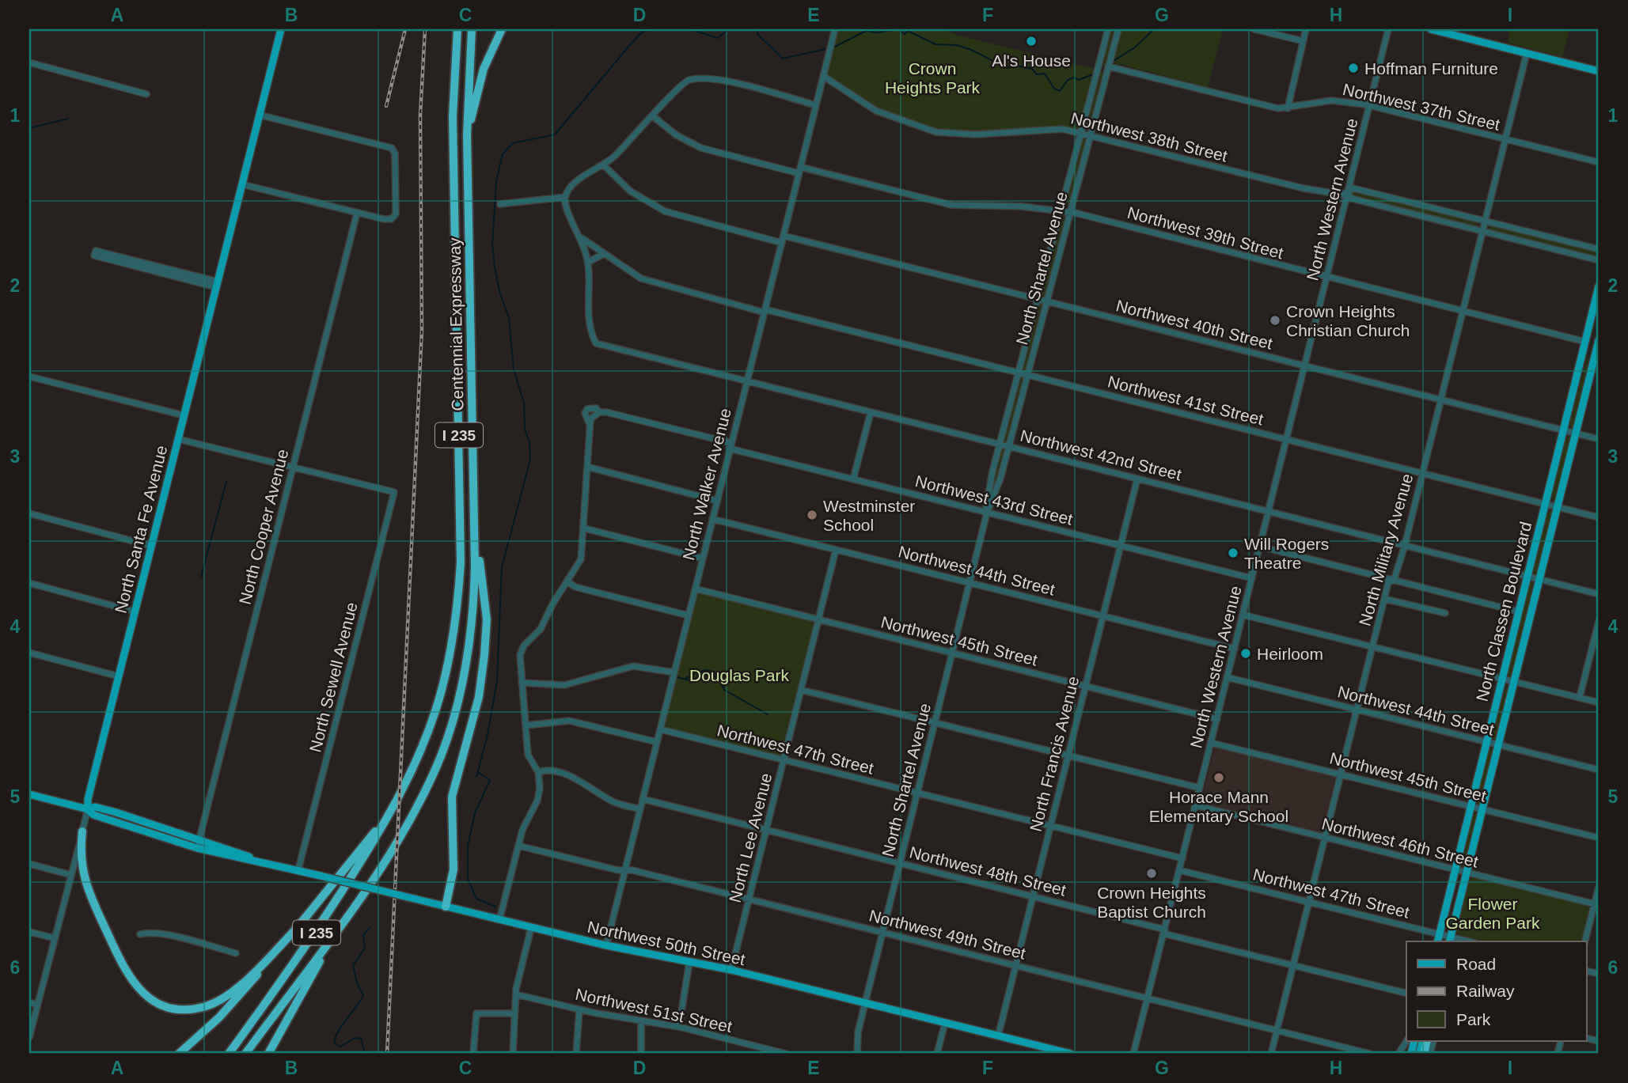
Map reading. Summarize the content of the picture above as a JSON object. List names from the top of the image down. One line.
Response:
{"streets":{"highway":["Centennial Expressway","I 235"],"main road":["Northwest 39th Street","North Santa Fe Avenue","North Classen Boulevard","Northwest 50th Street"],"street":["Northwest 37th Street","Northwest 38th Street","North Western Avenue","North Shartel Avenue","Northwest 40th Street","Northwest 41st Street","Northwest 42nd Street","North Walker Avenue","Northwest 43rd Street","North Cooper Avenue","North Military Avenue","Northwest 44th Street","Northwest 45th Street","North Sewell Avenue","Northwest 47th Street","North Francis Avenue","North Lee Avenue","Northwest 46th Street","Northwest 48th Street","Northwest 49th Street","Northwest 51st Street"]},"crossings":[["Northwest 37th Street","North Western Avenue"],["Northwest 37th Street","North Shartel Avenue"],["Northwest 37th Street","North Military Avenue"],["Northwest 38th Street","North Western Avenue"],["Northwest 38th Street","North Shartel Avenue"],["Northwest 38th Street","North Walker Avenue"],["Northwest 38th Street","North Military Avenue"],["North Western Avenue","Northwest 39th Street"],["North Western Avenue","Northwest 40th Street"],["North Western Avenue","Northwest 41st Street"],["North Western Avenue","Northwest 42nd Street"],["North Western Avenue","Northwest 43rd Street"],["North Western Avenue","Northwest 44th Street"],["North Western Avenue","Northwest 45th Street"],["North Western Avenue","Northwest 47th Street"],["North Western Avenue","Northwest 46th Street"],["North Western Avenue","Northwest 48th Street"],["North Western Avenue","Northwest 49th Street"],["Northwest 39th Street","North Shartel Avenue"],["Northwest 39th Street","North Walker Avenue"],["Northwest 39th Street","North Military Avenue"],["Northwest 39th Street","North Classen Boulevard"],["North Shartel Avenue","Northwest 40th Street"],["North Shartel Avenue","Northwest 41st Street"],["North Shartel Avenue","Northwest 42nd Street"],["North Shartel Avenue","Northwest 43rd Street"],["North Shartel Avenue","Northwest 44th Street"],["North Shartel Avenue","Northwest 45th Street"],["North Shartel Avenue","Northwest 47th Street"],["North Shartel Avenue","Northwest 48th Street"],["North Shartel Avenue","Northwest 49th Street"],["North Shartel Avenue","Northwest 50th Street"],["Northwest 40th Street","North Walker Avenue"],["Northwest 40th Street","North Military Avenue"],["Northwest 40th Street","North Classen Boulevard"],["Northwest 41st Street","North Walker Avenue"],["Northwest 41st Street","North Military Avenue"],["Northwest 41st Street","North Classen Boulevard"],["Northwest 42nd Street","North Walker Avenue"],["Northwest 42nd Street","North Military Avenue"],["Northwest 42nd Street","North Classen Boulevard"],["Northwest 42nd Street","North Francis Avenue"],["North Walker Avenue","Northwest 43rd Street"],["North Walker Avenue","Northwest 44th Street"],["North Walker Avenue","Northwest 45th Street"],["North Walker Avenue","Northwest 47th Street"],["North Walker Avenue","Northwest 48th Street"],["North Walker Avenue","Northwest 49th Street"],["North Walker Avenue","Northwest 50th Street"],["Northwest 43rd Street","North Francis Avenue"],["North Cooper Avenue","North Sewell Avenue"],["North Cooper Avenue","Northwest 50th Street"],["North Santa Fe Avenue","Northwest 50th Street"],["North Military Avenue","Northwest 44th Street"],["North Military Avenue","Northwest 45th Street"],["North Military Avenue","Northwest 47th Street"],["North Military Avenue","Northwest 46th Street"],["North Military Avenue","Northwest 48th Street"],["North Military Avenue","Northwest 49th Street"],["Northwest 44th Street","North Classen Boulevard"],["Northwest 44th Street","North Francis Avenue"],["Northwest 44th Street","North Lee Avenue"],["North Classen Boulevard","Northwest 45th Street"],["North Classen Boulevard","Northwest 47th Street"],["North Classen Boulevard","Northwest 46th Street"],["Northwest 45th Street","North Francis Avenue"],["Northwest 45th Street","North Lee Avenue"],["North Sewell Avenue","Northwest 50th Street"],["Northwest 47th Street","North Francis Avenue"],["Northwest 47th Street","North Lee Avenue"],["North Francis Avenue","Northwest 48th Street"],["North Francis Avenue","Northwest 49th Street"],["North Francis Avenue","Northwest 50th Street"],["North Lee Avenue","Northwest 48th Street"],["North Lee Avenue","Northwest 49th Street"],["North Lee Avenue","Northwest 50th Street"]],"parks":["Crown Heights Park","Douglas Park","Flower Garden Park"],"places":["Al's House","Hoffman Furniture","Crown Heights Christian Church","Westminster School","Will Rogers Theatre","Heirloom","Horace Mann Elementary School","Crown Heights Baptist Church"],"legend":["Road","Railway","Park"],"grid":{"columns":["A","B","C","D","E","F","G","H","I"],"rows":["1","2","3","4","5","6"]}}
